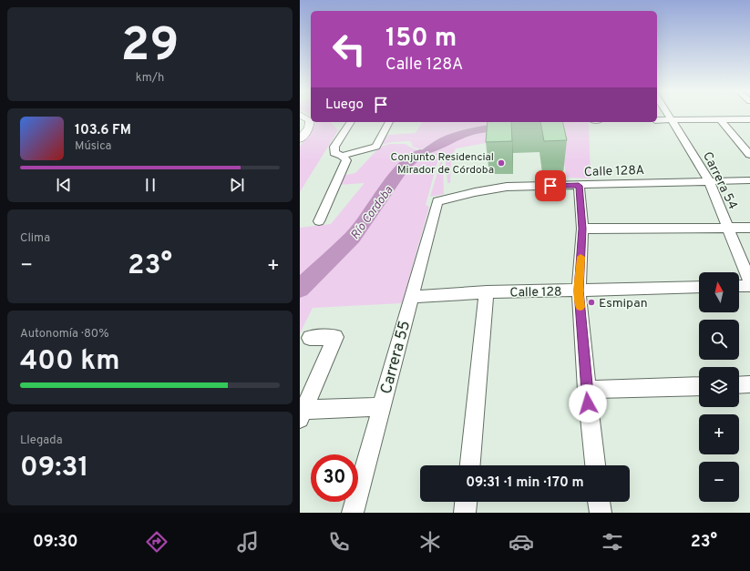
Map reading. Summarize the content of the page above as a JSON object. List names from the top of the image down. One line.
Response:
{"streets":{"street":["Calle 128A","Carrera 54","Calle 128","Carrera 55"]},"crossings":[["Calle 128A","Carrera 54"],["Calle 128A","Carrera 55"],["Calle 128","Carrera 55"]],"water":["Río Cordoba"],"places":["Conjunto Residencial Mirador de Córdoba","Esmipan"],"north":"top","page":{"tile":[["29","km/h"],"Clima",["Autonomía · 80%","400 km"],["Llegada","09:31"]],"turn":["150 m","Calle 128A"],"then":"Luego","song":["103.6 FM","Música"],"heat":["−","23°","+"],"map_buttons":["+","−"],"limit":"30","trip":"09:31 · 1 min · 170 m","tabs":["09:30","23°"]}}
